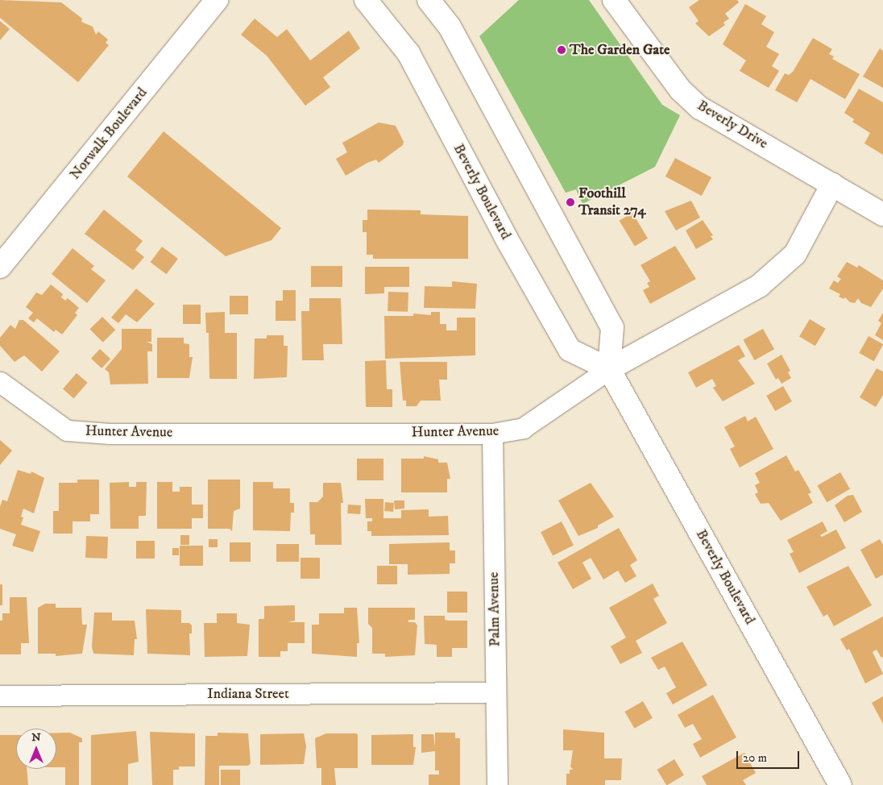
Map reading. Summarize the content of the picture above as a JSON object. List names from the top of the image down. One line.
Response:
{"streets":{"main road":["Beverly Drive","Norwalk Boulevard","Beverly Boulevard","Hunter Avenue"],"street":["Palm Avenue","Indiana Street"]},"crossings":[["Beverly Drive","Hunter Avenue"],["Beverly Boulevard","Hunter Avenue"],["Hunter Avenue","Palm Avenue"],["Palm Avenue","Indiana Street"]],"places":["The Garden Gate","Foothill Transit 274"],"scale_bar":"20 m","north":"top"}
